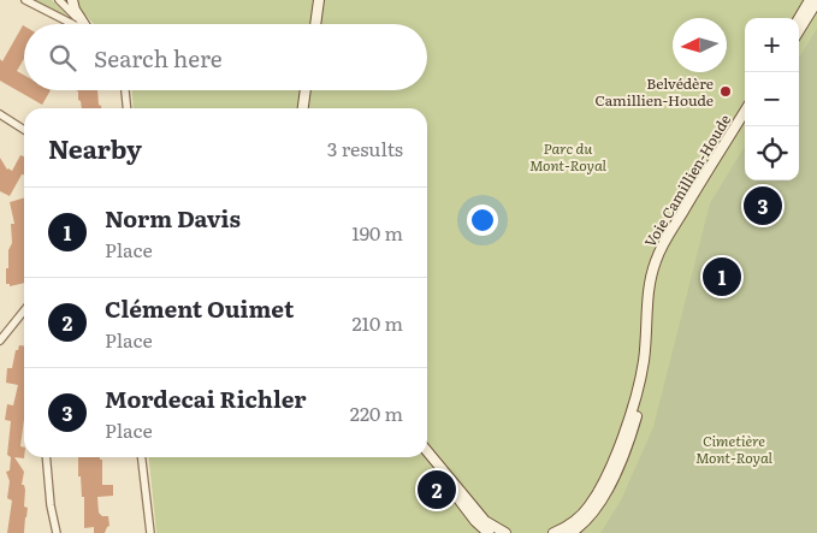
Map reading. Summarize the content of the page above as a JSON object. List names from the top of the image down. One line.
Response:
{"streets":{"street":["Voie Camillien-Houde"]},"parks":["Parc du Mont-Royal","Cimetière Mont-Royal"],"places":["Belvédère Camillien-Houde"],"north":"left","page":{"map_buttons":["+","−"],"search":"Search here","heading":["Nearby","3 results"],"pins":["3","1","2"],"list":[{"mark":"1","name":"Norm Davis","note":"Place","value":"190 m"},{"mark":"2","name":"Clément Ouimet","note":"Place","value":"210 m"},{"mark":"3","name":"Mordecai Richler","note":"Place","value":"220 m"}]}}
